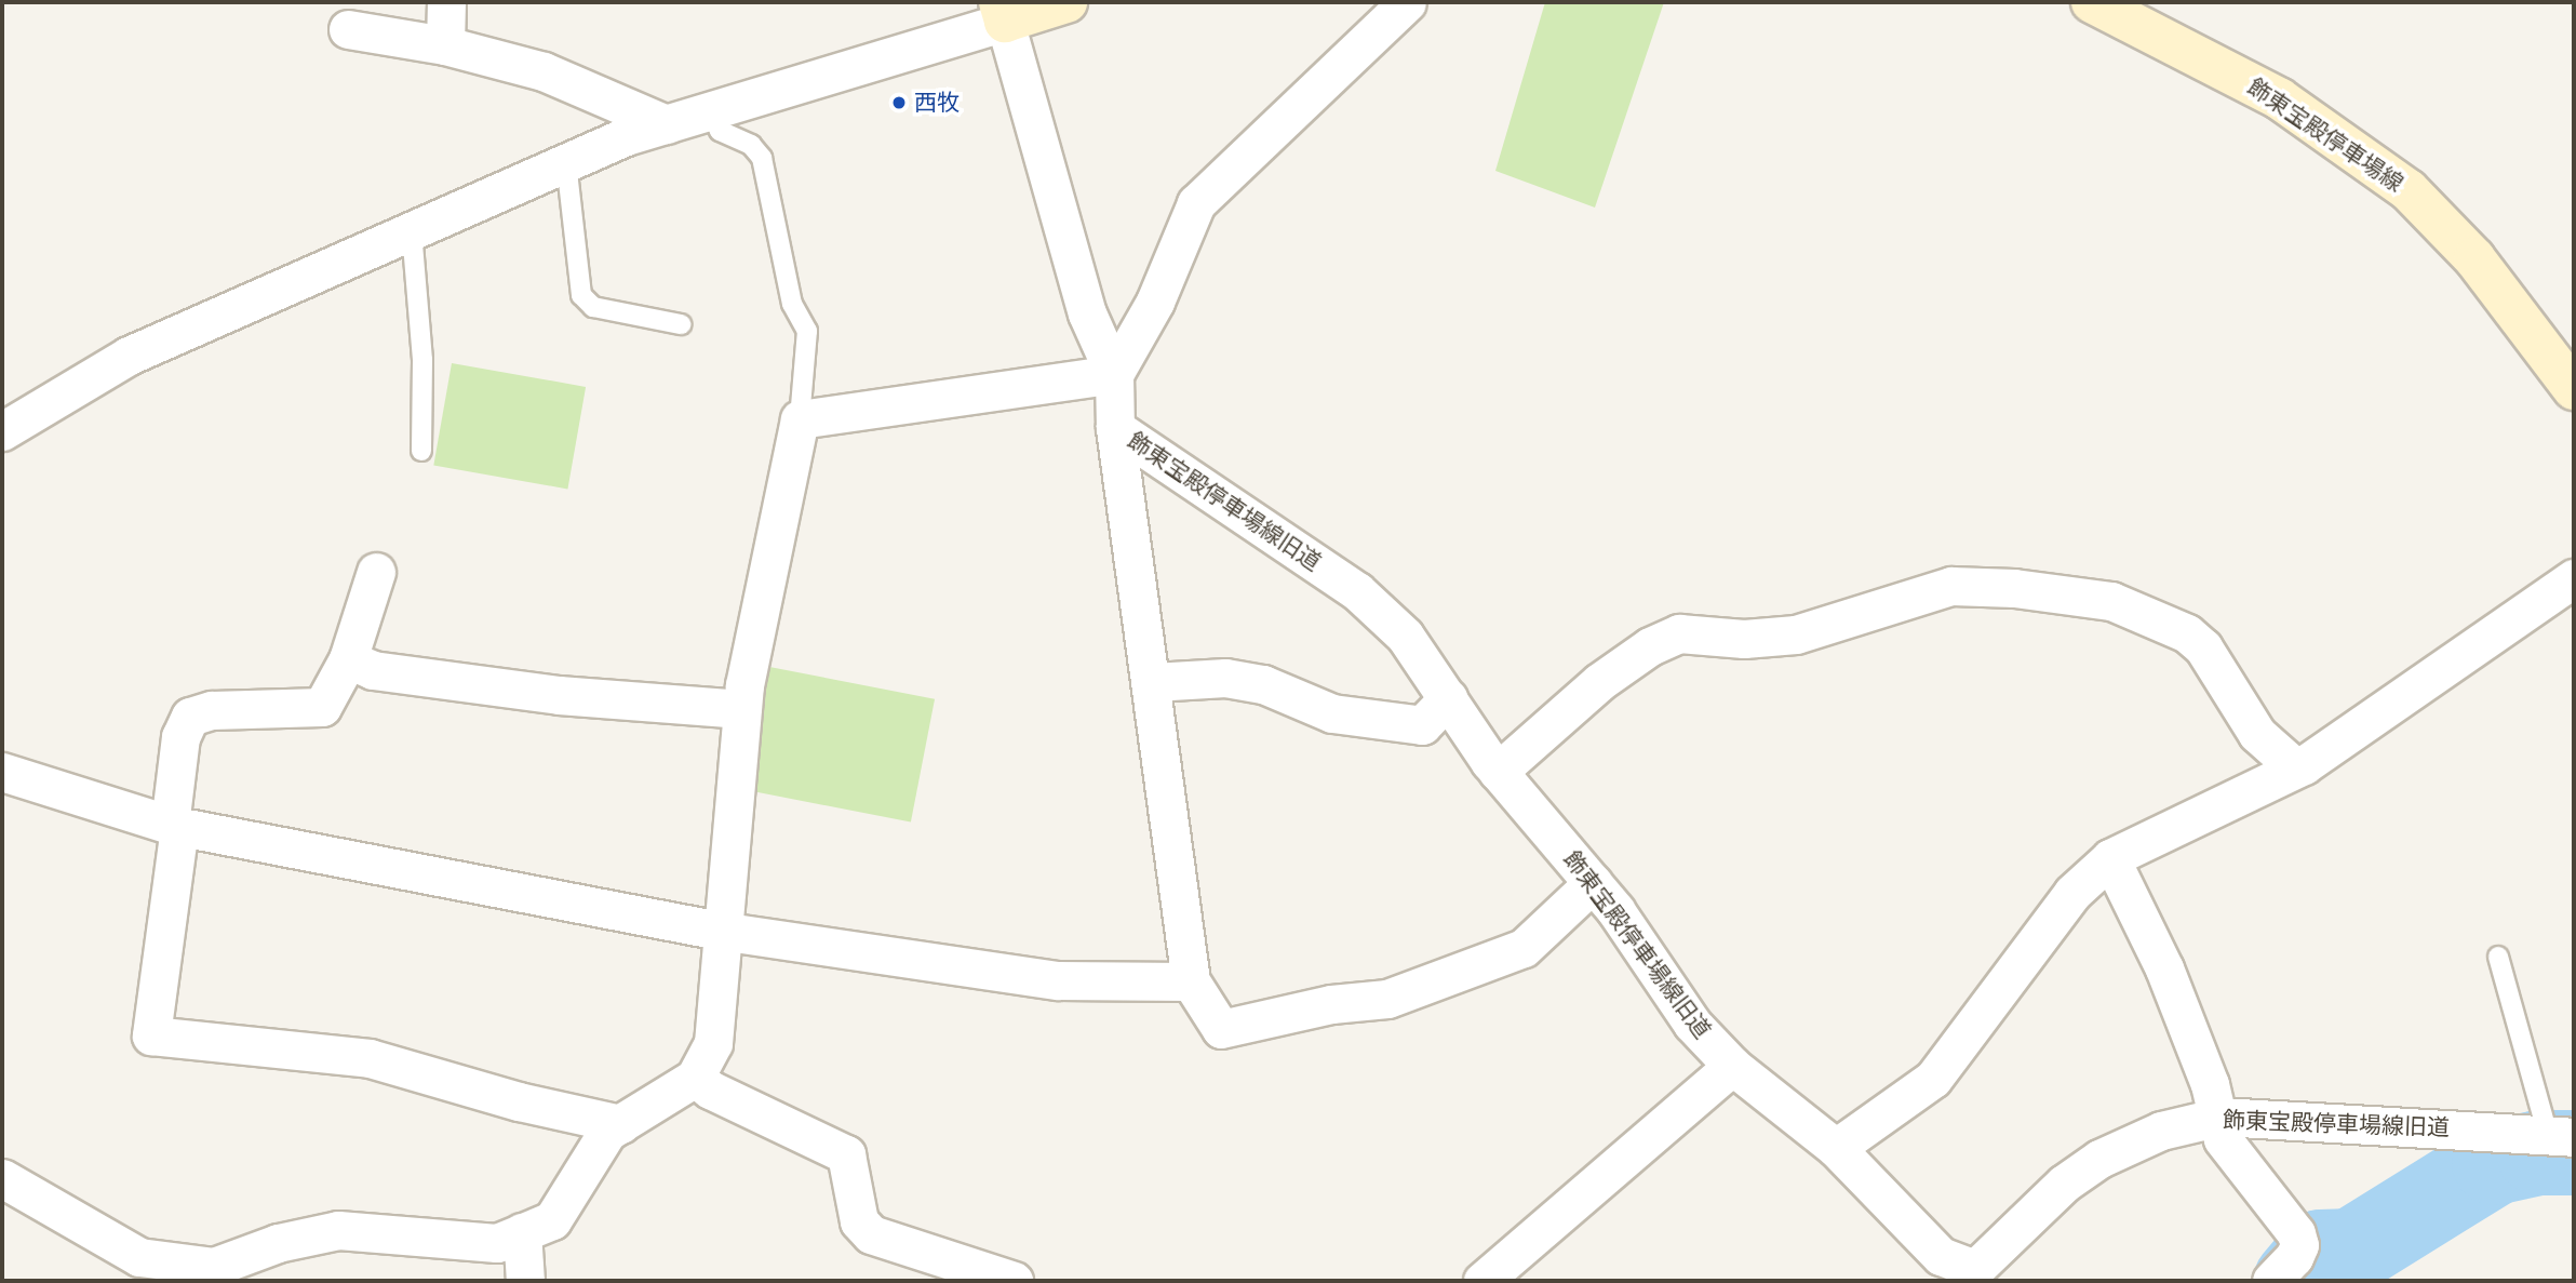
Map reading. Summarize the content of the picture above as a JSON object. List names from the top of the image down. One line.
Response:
{"streets":{"main road":["飾東宝殿停車場線"],"street":["飾東宝殿停車場線旧道"]},"places":["西牧"]}
